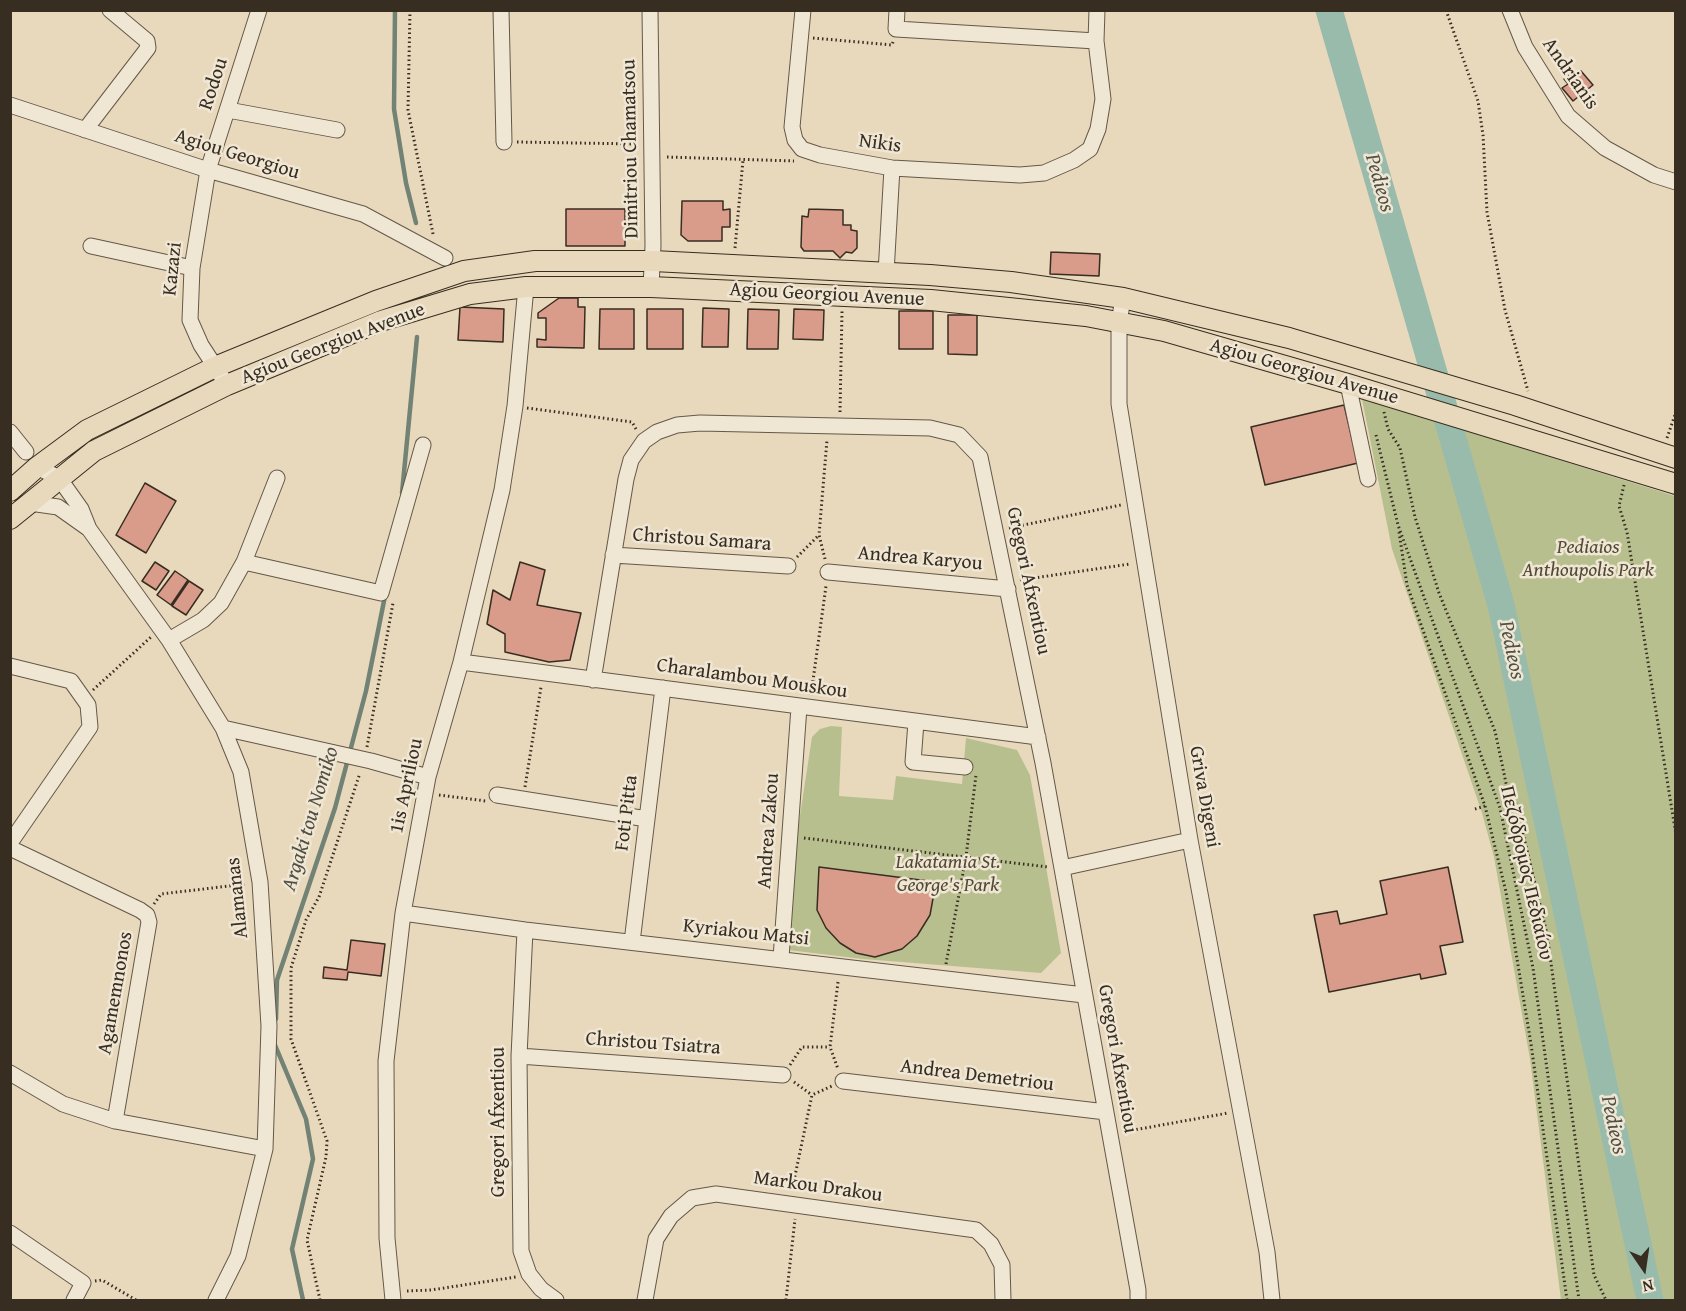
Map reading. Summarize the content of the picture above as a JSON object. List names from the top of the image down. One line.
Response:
{"streets":{"main road":["Agiou Georgiou Avenue"],"street":["Andrianis","Rodou","Nikis","Dimitriou Chamatsou","Agiou Georgiou","Kazazi","Christou Samara","Andrea Karyou","Gregori Afxentiou","Charalambou Mouskou","1is Apriliou","Griva Digeni","Foti Pitta","Andrea Zakou","Alamanas","Kyriakou Matsi","Agamemnonos","Christou Tsiatra","Andrea Demetriou","Markou Drakou"],"path":["Πεζόδρομος Πεδιαίου"]},"crossings":[["Rodou","Agiou Georgiou"],["Rodou","Kazazi"],["Dimitriou Chamatsou","Agiou Georgiou Avenue"],["Agiou Georgiou","Kazazi"],["Kazazi","Agiou Georgiou Avenue"],["Agiou Georgiou Avenue","1is Apriliou"],["Agiou Georgiou Avenue","Griva Digeni"],["Agiou Georgiou Avenue","Alamanas"],["Andrea Karyou","Gregori Afxentiou"],["Gregori Afxentiou","Charalambou Mouskou"],["Gregori Afxentiou","Kyriakou Matsi"],["Gregori Afxentiou","Christou Tsiatra"],["Gregori Afxentiou","Andrea Demetriou"],["Charalambou Mouskou","1is Apriliou"],["Charalambou Mouskou","Foti Pitta"],["Charalambou Mouskou","Andrea Zakou"],["1is Apriliou","Kyriakou Matsi"],["Foti Pitta","Kyriakou Matsi"],["Andrea Zakou","Kyriakou Matsi"]],"water":["Pedieos","Argaki tou Nomiko"],"parks":["Pediaios Anthoupolis Park","Lakatamia St. George's Park"],"north":"bottom"}
